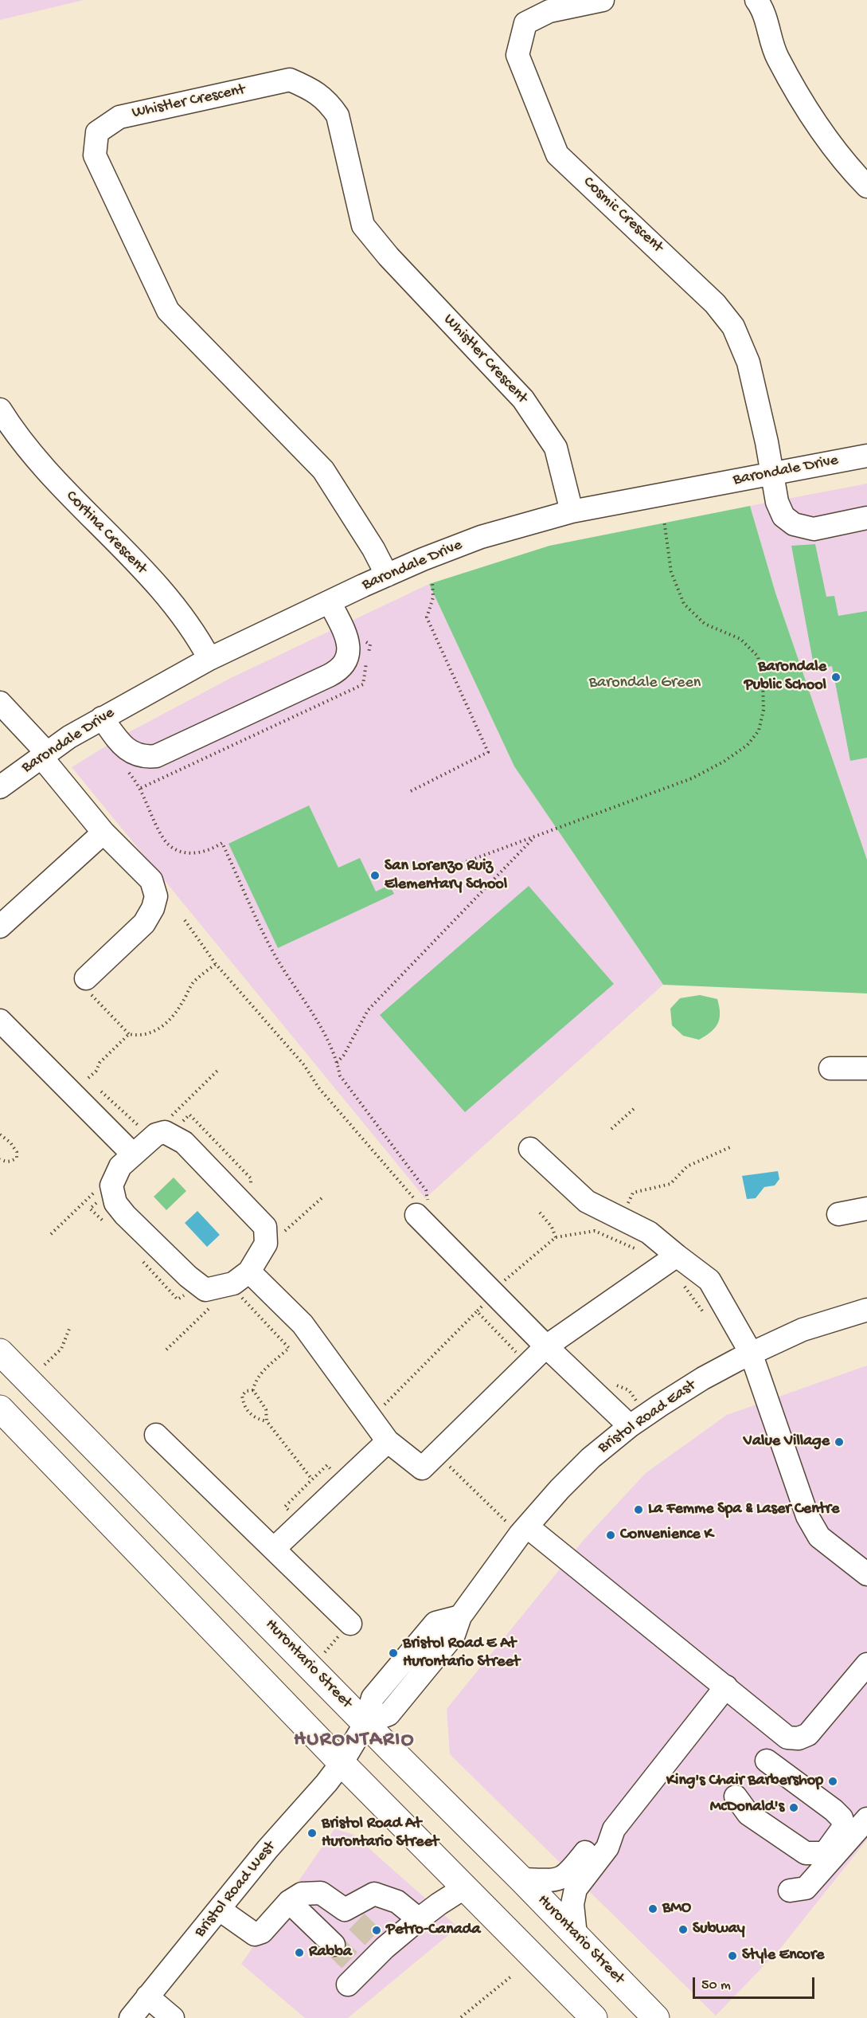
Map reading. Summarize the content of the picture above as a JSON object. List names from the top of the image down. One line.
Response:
{"streets":{"main road":["Hurontario Street"],"street":["Whistler Crescent","Cosmic Crescent","Barondale Drive","Cortina Crescent","Bristol Road East","Bristol Road West"]},"crossings":[["Whistler Crescent","Barondale Drive"],["Cosmic Crescent","Barondale Drive"],["Barondale Drive","Cortina Crescent"],["Bristol Road East","Hurontario Street"],["Bristol Road East","Bristol Road West"],["Hurontario Street","Bristol Road West"]],"districts":["HURONTARIO"],"parks":["Barondale Green"],"places":["Barondale Public School","San Lorenzo Ruiz Elementary School","Value Village","La Femme Spa & Laser Centre","Convenience K","Bristol Road E At Hurontario Street","King's Chair Barbershop","McDonald's","Bristol Road At Hurontario Street","BMO","Subway","Petro-Canada","Rabba","Style Encore"],"scale_bar":"50 m"}
